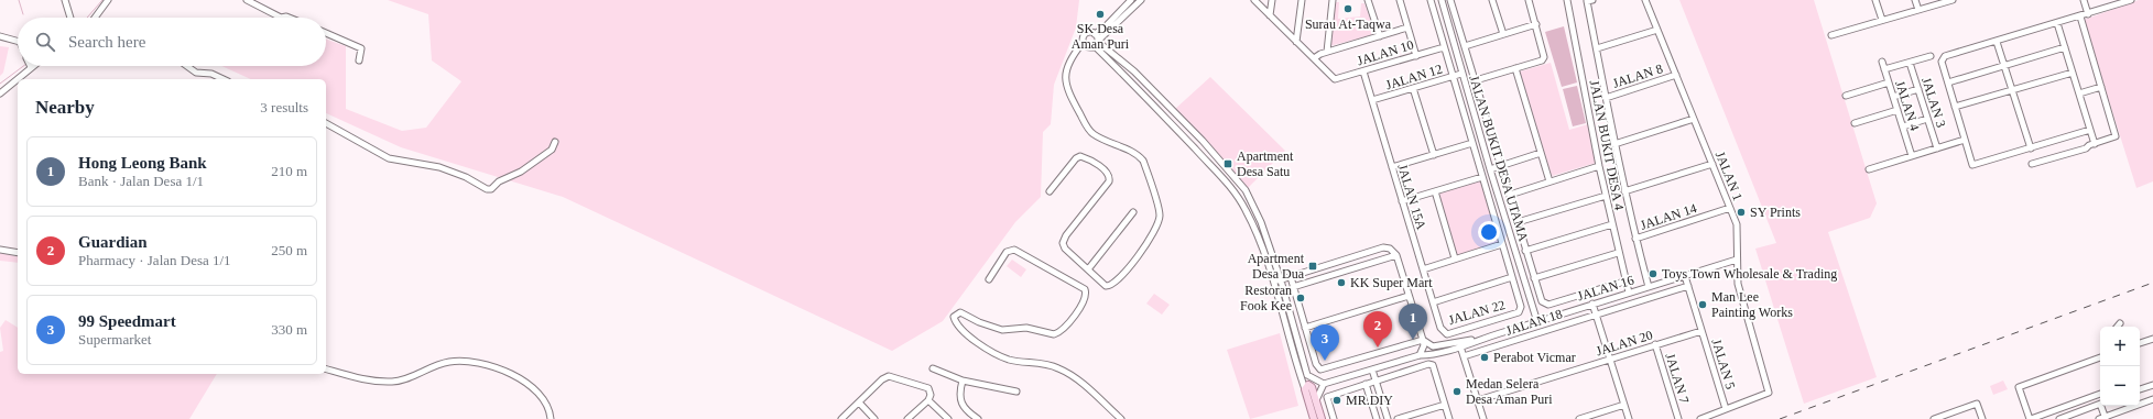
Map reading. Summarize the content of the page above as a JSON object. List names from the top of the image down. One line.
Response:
{"streets":{"street":["JALAN 10","JALAN 8","JALAN 12","JALAN 3","JALAN 4","JALAN BUKIT DESA 4","JALAN BUKIT DESA UTAMA","JALAN 1","JALAN 15A","JALAN 14","JALAN 16","JALAN 22","JALAN 18","JALAN 20","JALAN 5","JALAN 7"]},"crossings":[["JALAN 10","JALAN 15A"],["JALAN 8","JALAN 1"],["JALAN 12","JALAN BUKIT DESA UTAMA"],["JALAN 12","JALAN 15A"],["JALAN BUKIT DESA 4","JALAN BUKIT DESA UTAMA"],["JALAN BUKIT DESA 4","JALAN 16"],["JALAN BUKIT DESA UTAMA","JALAN 16"],["JALAN 1","JALAN 14"],["JALAN 1","JALAN 16"],["JALAN 1","JALAN 5"],["JALAN 15A","JALAN 22"],["JALAN 14","JALAN 16"],["JALAN 16","JALAN 5"],["JALAN 18","JALAN 5"],["JALAN 20","JALAN 5"],["JALAN 20","JALAN 7"]],"places":{"other":["Surau At-Taqwa","SK Desa Aman Puri","SY Prints","Toys Town Wholesale & Trading","KK Super Mart","Restoran Fook Kee","Man Lee Painting Works","Perabot Vicmar","Medan Selera Desa Aman Puri","MR.DIY"],"transit":["Apartment Desa Satu","Apartment Desa Dua"]},"page":{"search":"Search here","heading":["Nearby","3 results"],"list":[{"mark":"1","name":"Hong Leong Bank","note":"Bank · Jalan Desa 1/1","value":"210 m"},{"mark":"2","name":"Guardian","note":"Pharmacy · Jalan Desa 1/1","value":"250 m"},{"mark":"3","name":"99 Speedmart","note":"Supermarket","value":"330 m"}],"pins":["1","2","3"],"map_buttons":["+","−"]}}
